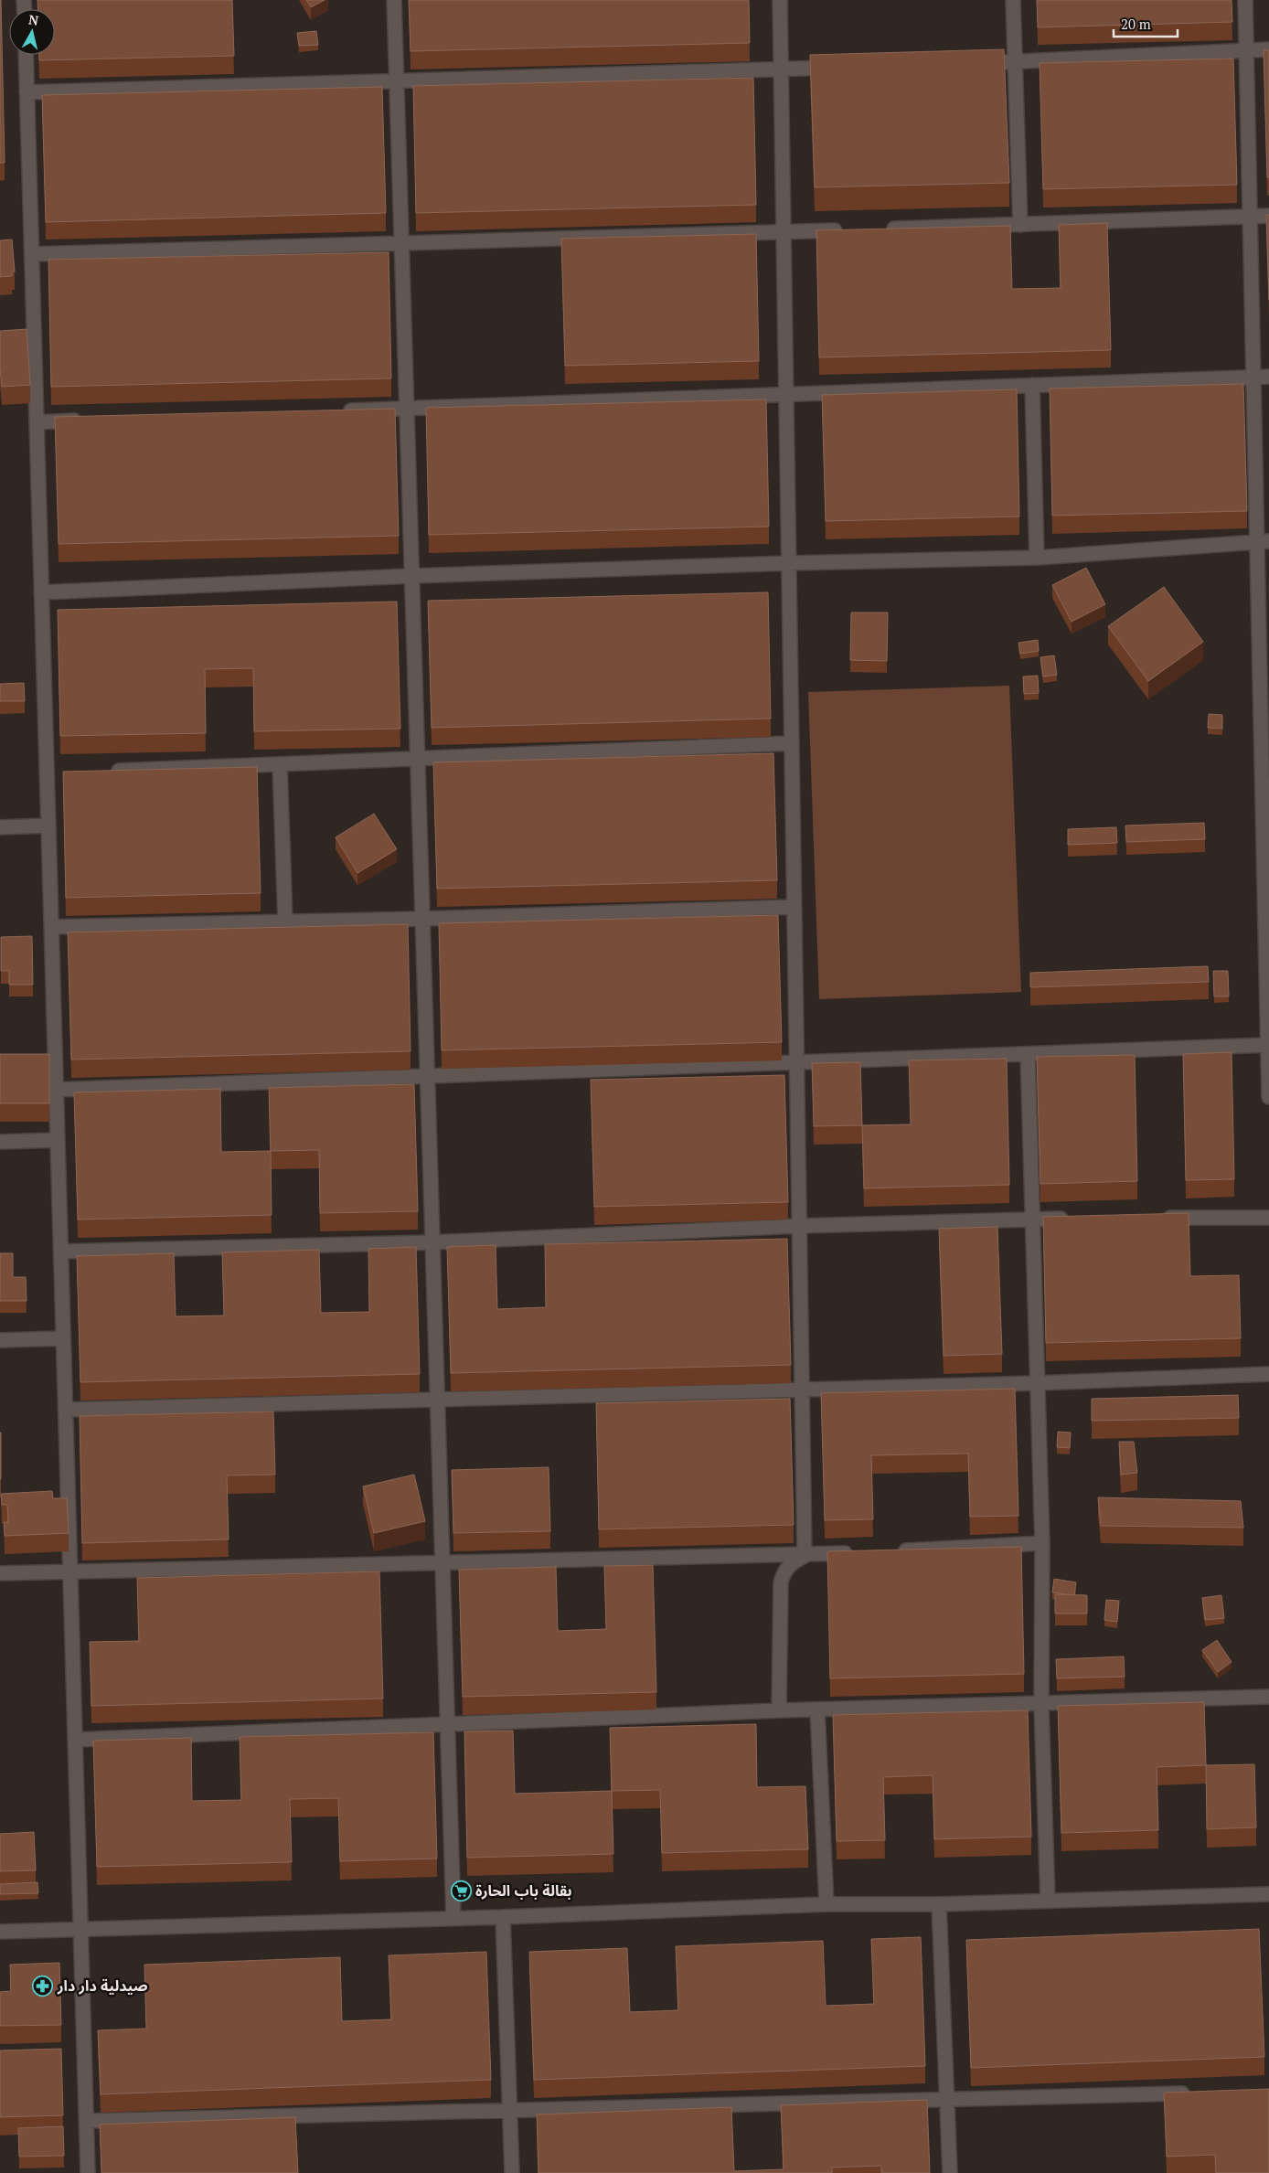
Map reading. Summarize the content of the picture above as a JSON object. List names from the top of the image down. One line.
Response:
{"places":{"supermarket":["بقالة باب الحارة"],"pharmacy":["صيدلية دار دار"]},"scale_bar":"20 m","north":"top"}
